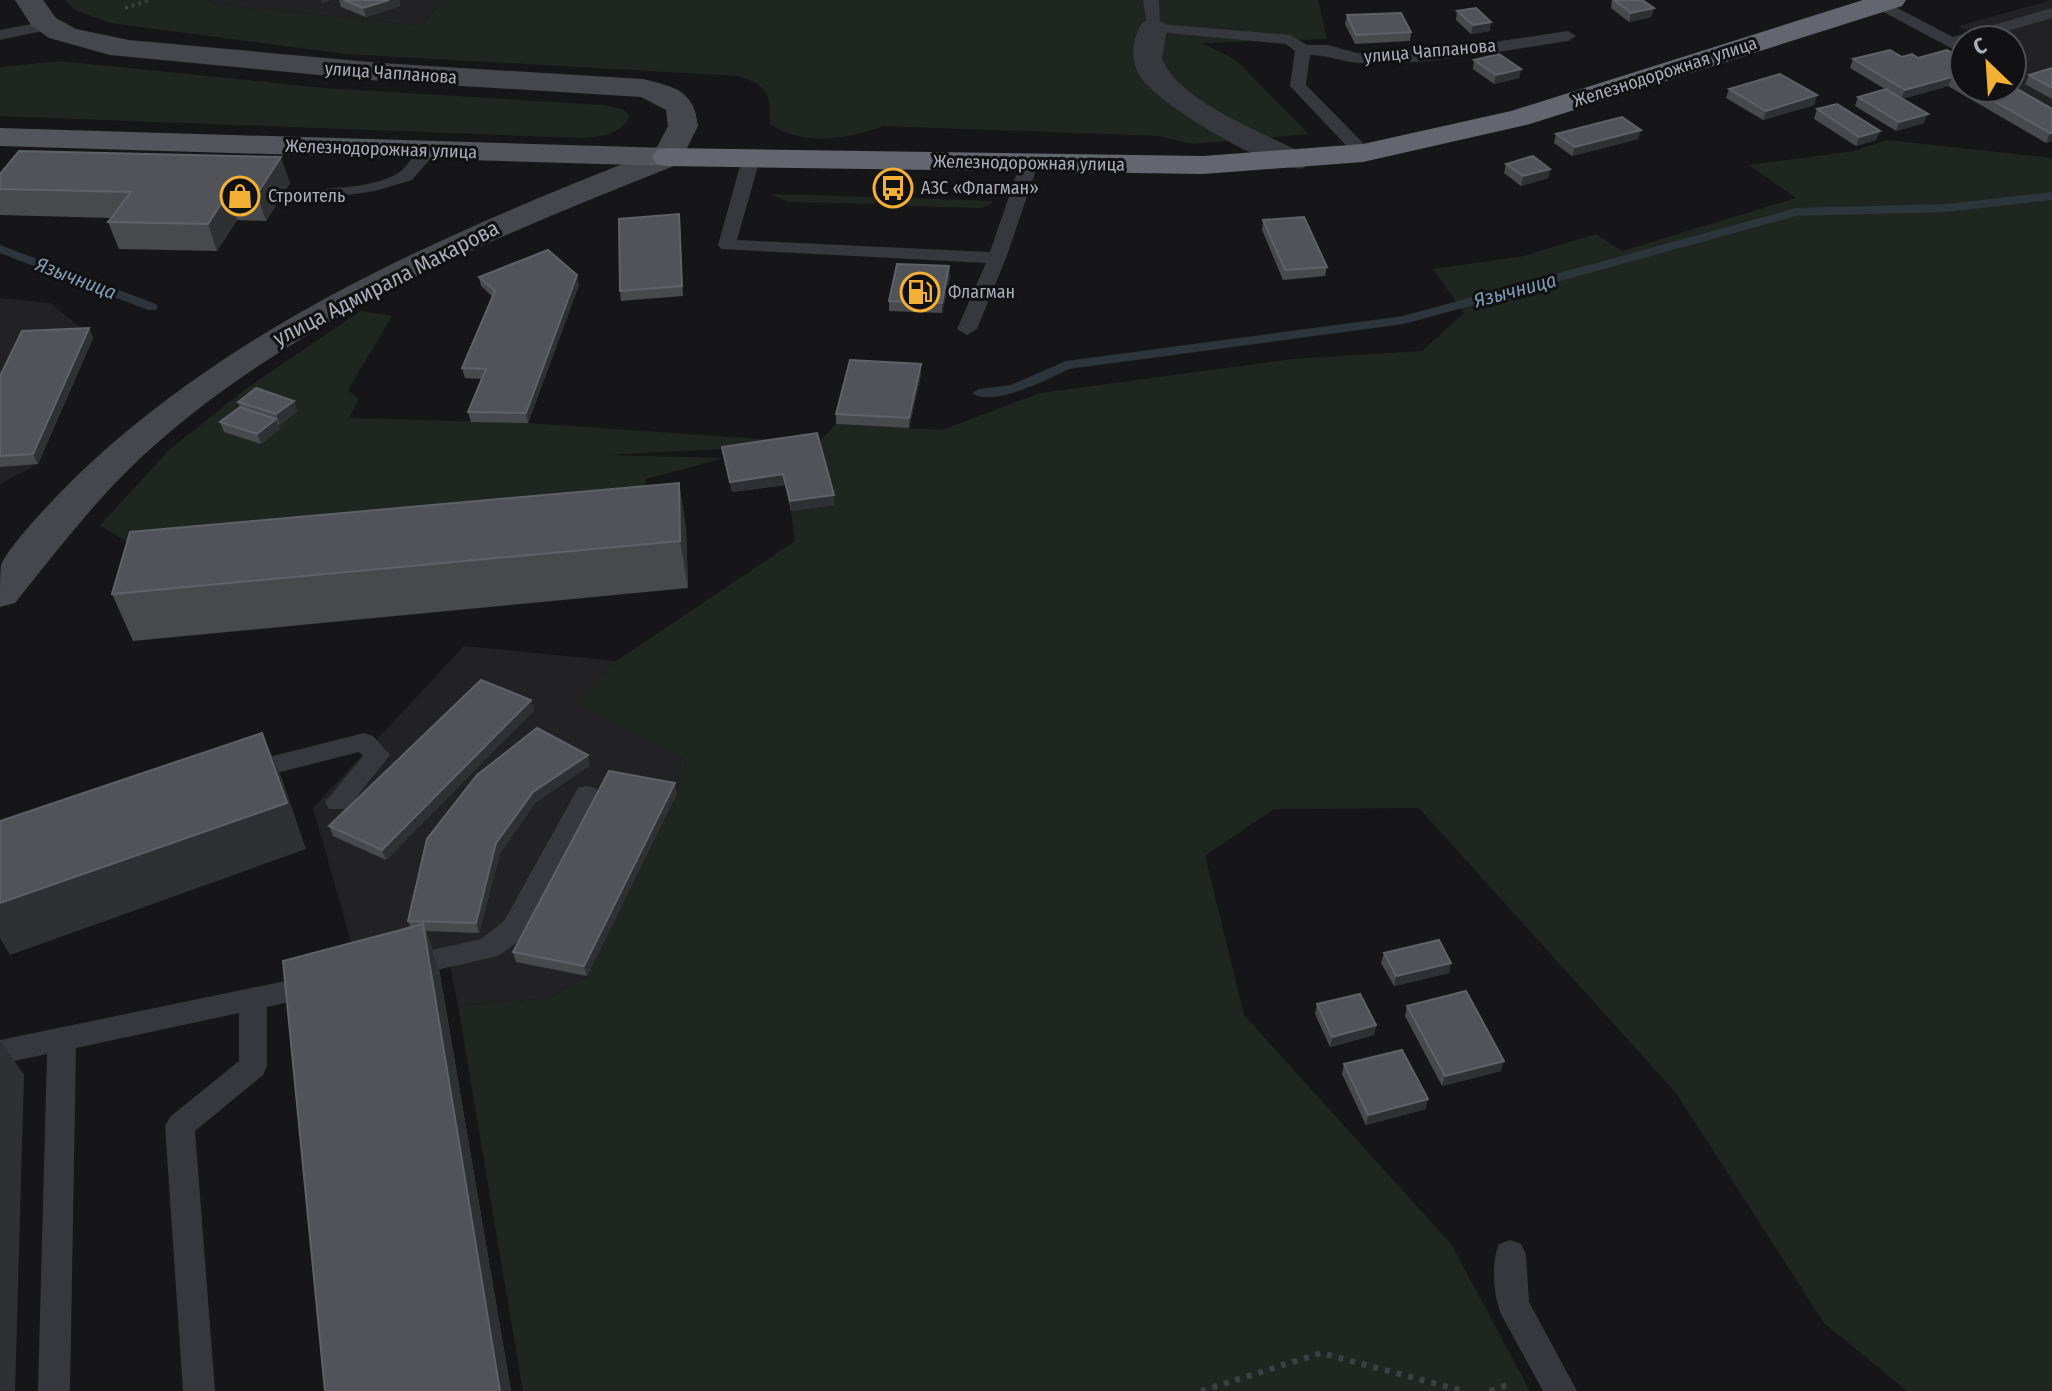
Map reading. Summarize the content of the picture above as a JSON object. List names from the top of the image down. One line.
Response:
{"streets":{"highway":["Железнодорожная улица"],"street":["улица Чапланова","улица Адмирала Макарова"]},"crossings":[["улица Чапланова","Железнодорожная улица"],["улица Чапланова","улица Адмирала Макарова"],["Железнодорожная улица","улица Адмирала Макарова"]],"water":["Язычница"],"places":{"bus stop":["АЗС «Флагман»"],"shop":["Строитель"],"fuel station":["Флагман"]},"north":"top left"}
